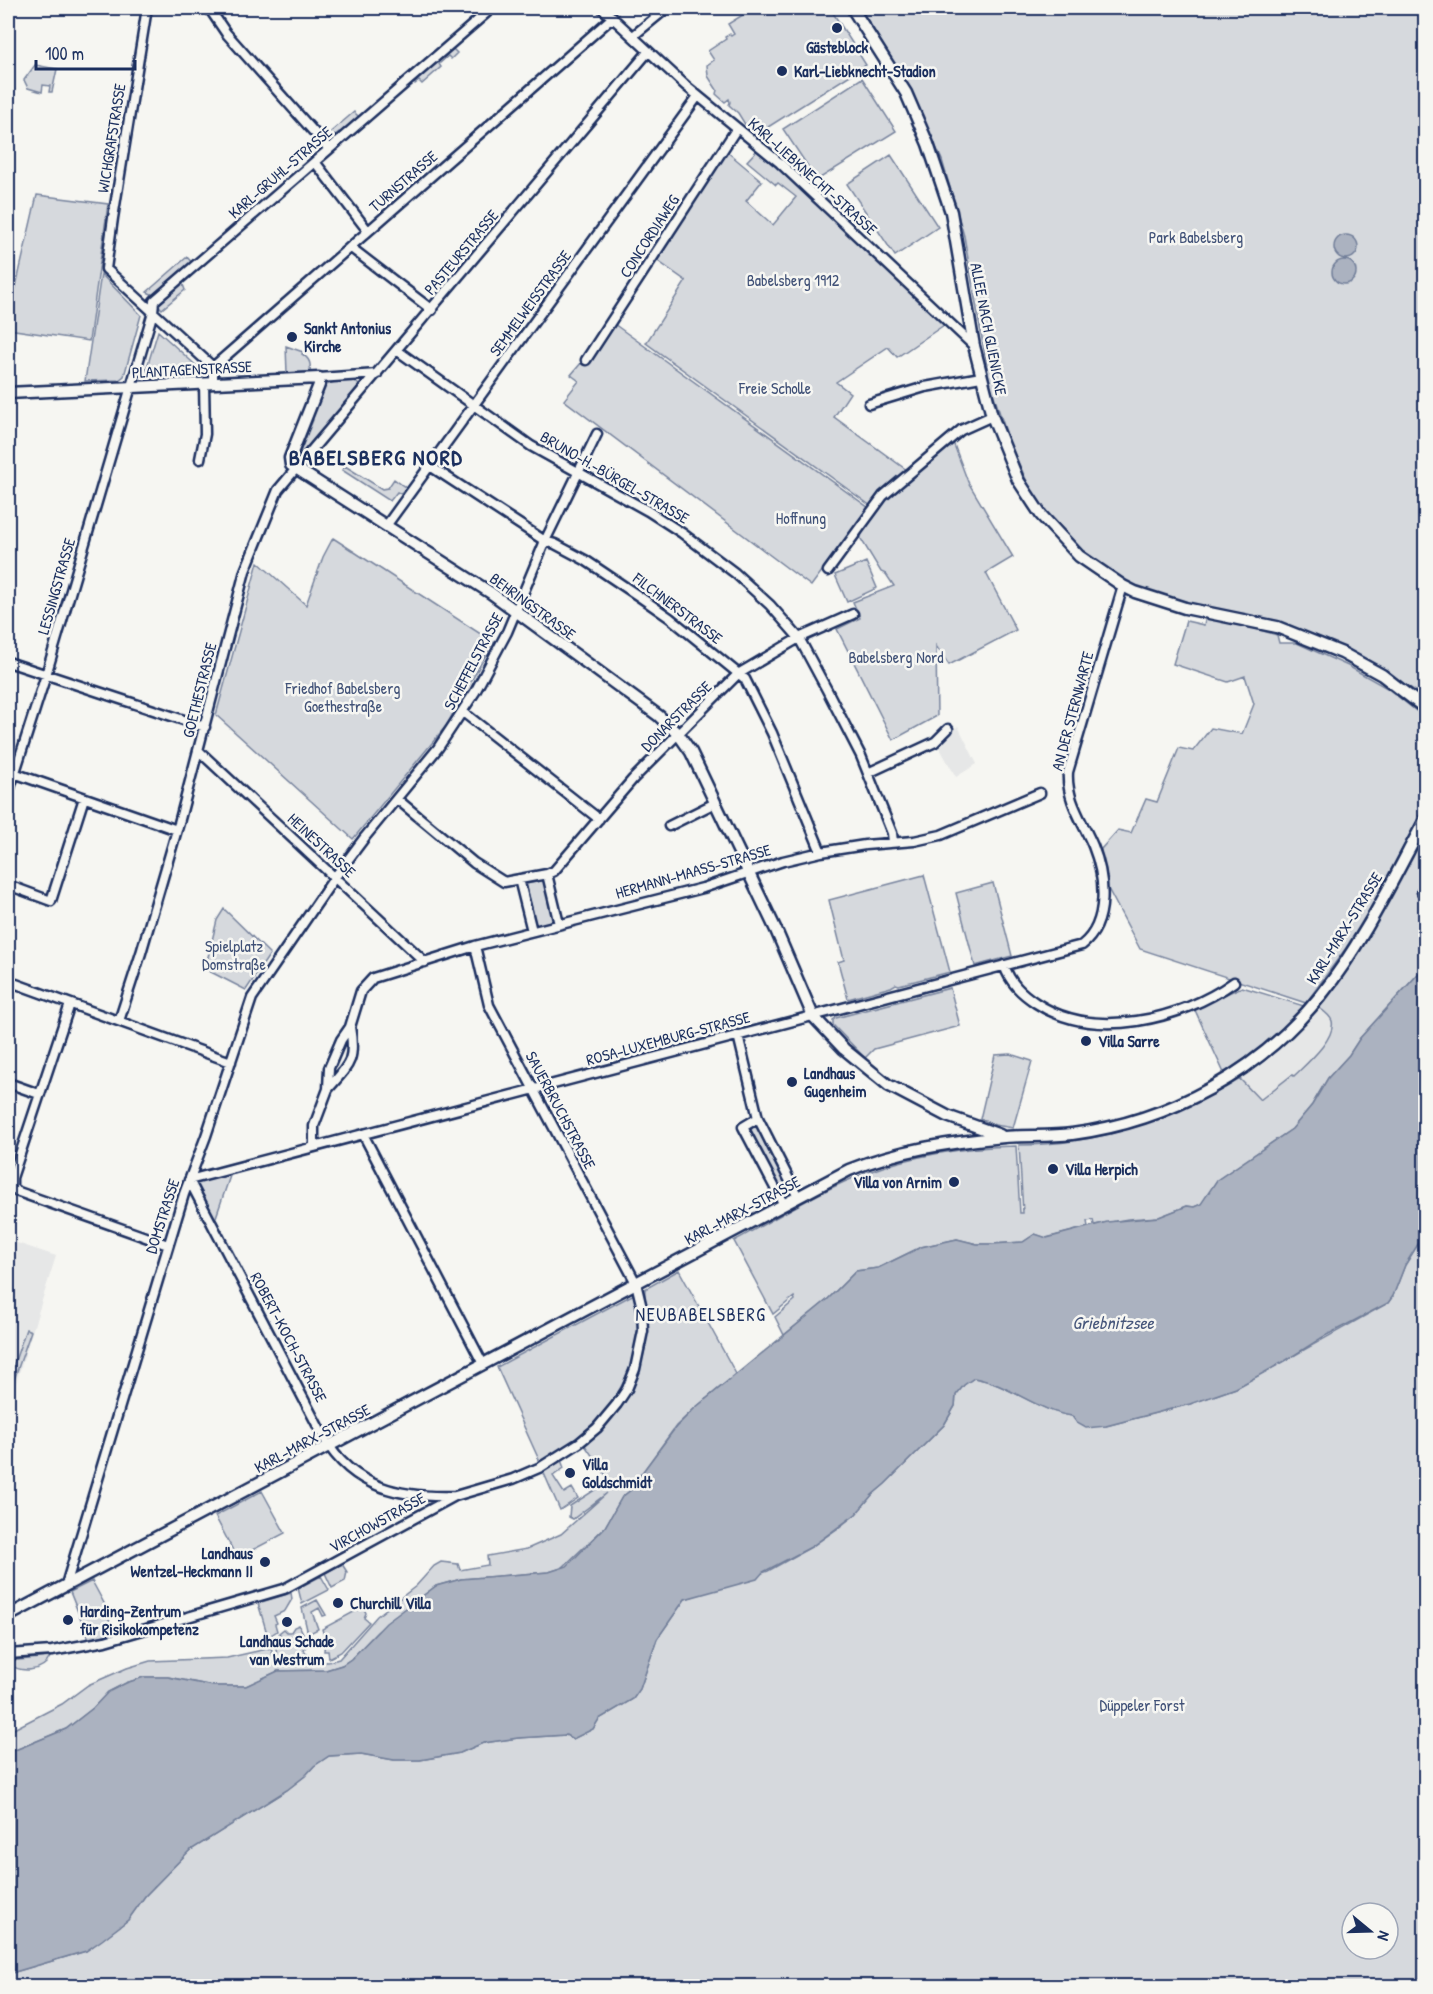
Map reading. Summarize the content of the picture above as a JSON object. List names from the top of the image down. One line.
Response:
{"streets":{"street":["WICHGRAFSTRASSE","KARL-GRUHL-STRASSE","KARL-LIEBKNECHT-STRASSE","TURNSTRASSE","CONCORDIAWEG","PASTEURSTRASSE","SEMMELWEISSTRASSE","ALLEE NACH GLIENICKE","PLANTAGENSTRASSE","BRUNO-H.-BÜRGEL-STRASSE","LESSINGSTRASSE","BEHRINGSTRASSE","FILCHNERSTRASSE","SCHEFFELSTRASSE","GOETHESTRASSE","AN DER STERNWARTE","DONARSTRASSE","HEINESTRASSE","HERMANN-MAASS-STRASSE","KARL-MARX-STRASSE","ROSA-LUXEMBURG-STRASSE","SAUERBRUCHSTRASSE","DOMSTRASSE","ROBERT-KOCH-STRASSE","VIRCHOWSTRASSE"]},"crossings":[["WICHGRAFSTRASSE","KARL-GRUHL-STRASSE"],["KARL-GRUHL-STRASSE","PLANTAGENSTRASSE"],["KARL-GRUHL-STRASSE","LESSINGSTRASSE"],["KARL-LIEBKNECHT-STRASSE","TURNSTRASSE"],["KARL-LIEBKNECHT-STRASSE","CONCORDIAWEG"],["KARL-LIEBKNECHT-STRASSE","PASTEURSTRASSE"],["KARL-LIEBKNECHT-STRASSE","SEMMELWEISSTRASSE"],["KARL-LIEBKNECHT-STRASSE","ALLEE NACH GLIENICKE"],["PASTEURSTRASSE","PLANTAGENSTRASSE"],["PASTEURSTRASSE","BRUNO-H.-BÜRGEL-STRASSE"],["PASTEURSTRASSE","BEHRINGSTRASSE"],["PASTEURSTRASSE","GOETHESTRASSE"],["SEMMELWEISSTRASSE","BRUNO-H.-BÜRGEL-STRASSE"],["SEMMELWEISSTRASSE","BEHRINGSTRASSE"],["SEMMELWEISSTRASSE","FILCHNERSTRASSE"],["ALLEE NACH GLIENICKE","AN DER STERNWARTE"],["PLANTAGENSTRASSE","LESSINGSTRASSE"],["BRUNO-H.-BÜRGEL-STRASSE","SCHEFFELSTRASSE"],["BRUNO-H.-BÜRGEL-STRASSE","DONARSTRASSE"],["BRUNO-H.-BÜRGEL-STRASSE","HERMANN-MAASS-STRASSE"],["BEHRINGSTRASSE","SCHEFFELSTRASSE"],["BEHRINGSTRASSE","GOETHESTRASSE"],["BEHRINGSTRASSE","DONARSTRASSE"],["BEHRINGSTRASSE","HERMANN-MAASS-STRASSE"],["BEHRINGSTRASSE","KARL-MARX-STRASSE"],["BEHRINGSTRASSE","ROSA-LUXEMBURG-STRASSE"],["FILCHNERSTRASSE","SCHEFFELSTRASSE"],["FILCHNERSTRASSE","DONARSTRASSE"],["FILCHNERSTRASSE","HERMANN-MAASS-STRASSE"],["SCHEFFELSTRASSE","HEINESTRASSE"],["SCHEFFELSTRASSE","DOMSTRASSE"],["GOETHESTRASSE","HEINESTRASSE"],["AN DER STERNWARTE","ROSA-LUXEMBURG-STRASSE"],["HEINESTRASSE","HERMANN-MAASS-STRASSE"],["HEINESTRASSE","DOMSTRASSE"],["HERMANN-MAASS-STRASSE","ROSA-LUXEMBURG-STRASSE"],["HERMANN-MAASS-STRASSE","SAUERBRUCHSTRASSE"],["KARL-MARX-STRASSE","SAUERBRUCHSTRASSE"],["KARL-MARX-STRASSE","DOMSTRASSE"],["KARL-MARX-STRASSE","ROBERT-KOCH-STRASSE"],["KARL-MARX-STRASSE","VIRCHOWSTRASSE"],["ROSA-LUXEMBURG-STRASSE","SAUERBRUCHSTRASSE"],["ROSA-LUXEMBURG-STRASSE","DOMSTRASSE"],["ROSA-LUXEMBURG-STRASSE","ROBERT-KOCH-STRASSE"],["SAUERBRUCHSTRASSE","VIRCHOWSTRASSE"],["DOMSTRASSE","ROBERT-KOCH-STRASSE"],["ROBERT-KOCH-STRASSE","VIRCHOWSTRASSE"]],"districts":["BABELSBERG NORD","NEUBABELSBERG"],"water":["Griebnitzsee"],"parks":["Park Babelsberg","Babelsberg 1912","Freie Scholle","Hoffnung","Babelsberg Nord","Friedhof Babelsberg Goethestraße","Spielplatz Domstraße","Düppeler Forst"],"places":["Gästeblock","Karl-Liebknecht-Stadion","Sankt Antonius Kirche","Villa Sarre","Landhaus Gugenheim","Villa Herpich","Villa von Arnim","Villa Goldschmidt","Landhaus Wentzel-Heckmann II","Churchill Villa","Harding-Zentrum für Risikokompetenz","Landhaus Schade van Westrum"],"scale_bar":"100 m","north":"right"}
